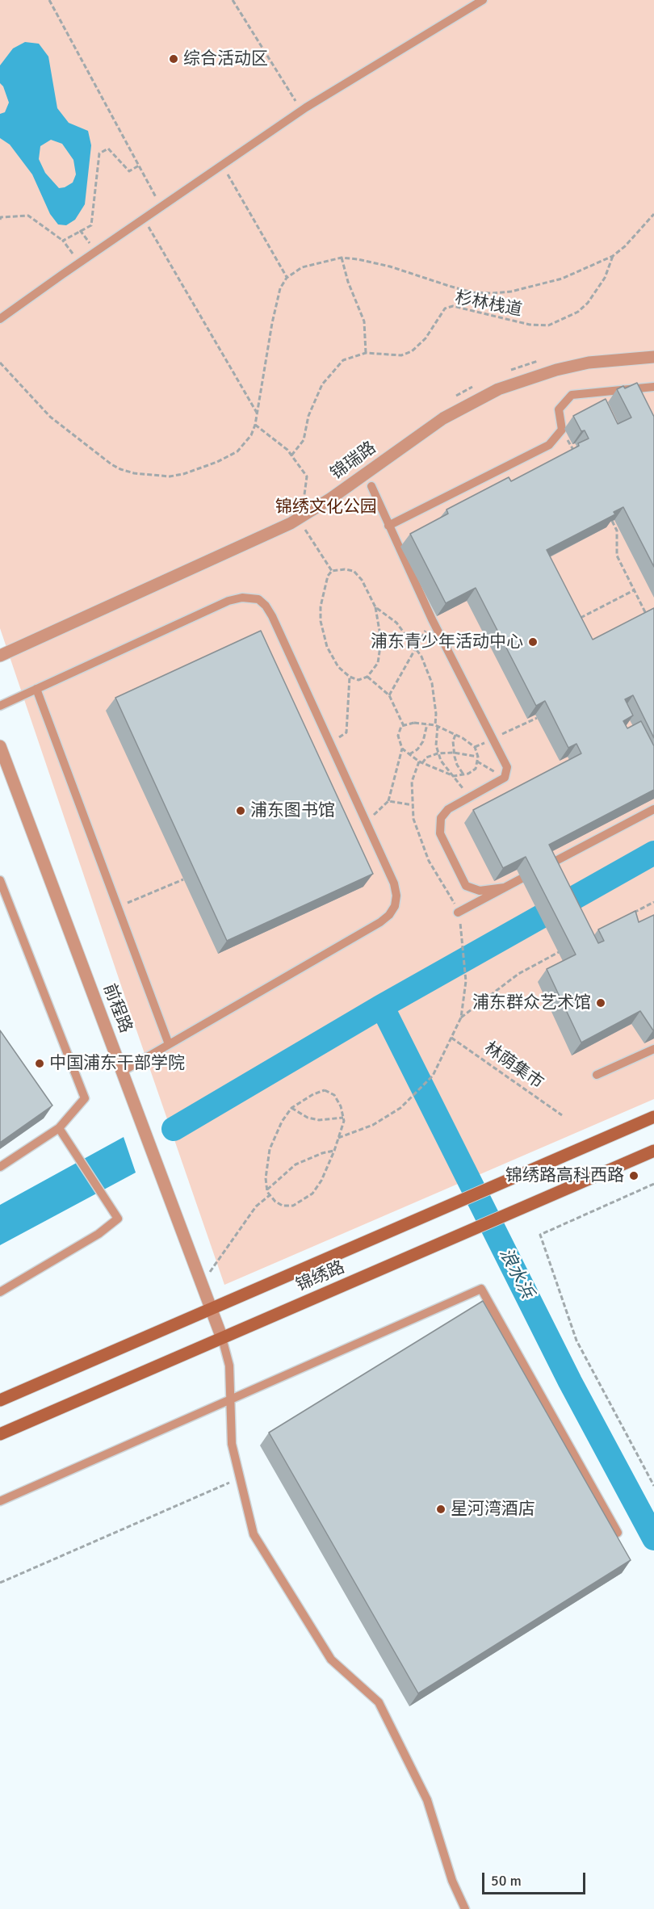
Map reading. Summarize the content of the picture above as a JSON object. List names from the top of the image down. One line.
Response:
{"streets":{"main road":["锦绣路"],"street":["锦瑞路","前程路"],"path":["杉林栈道","林荫集市"]},"crossings":[["前程路","锦绣路"]],"water":["浪水浜"],"parks":["锦绣文化公园"],"places":["综合活动区","浦东青少年活动中心","浦东图书馆","浦东群众艺术馆","中国浦东干部学院","锦绣路高科西路","星河湾酒店"],"scale_bar":"50 m"}
